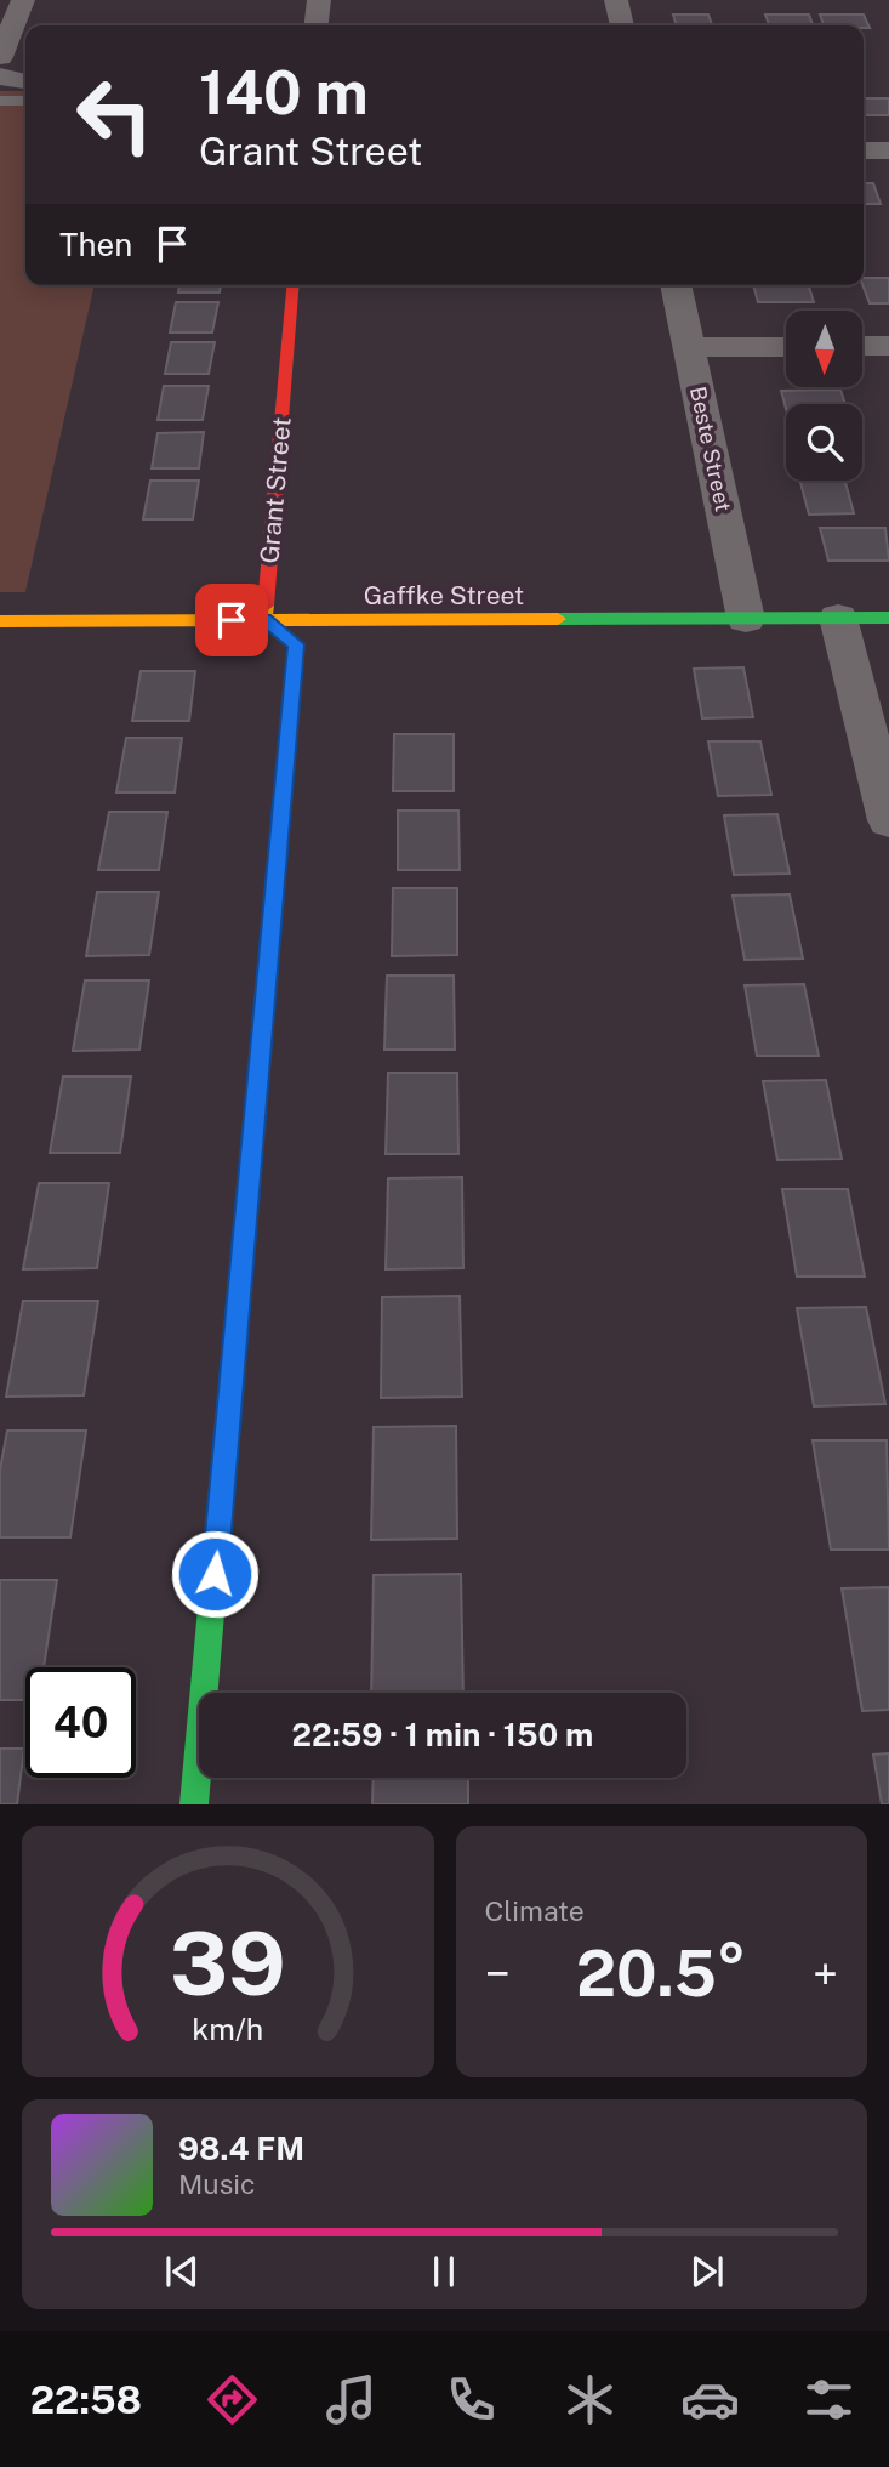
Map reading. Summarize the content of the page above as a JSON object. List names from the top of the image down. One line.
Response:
{"streets":{"street":["Beste Street","Grant Street","Gaffke Street"]},"crossings":[["Beste Street","Gaffke Street"],["Grant Street","Gaffke Street"]],"north":"bottom","page":{"turn":["140 m","Grant Street"],"then":"Then","limit":"40","trip":"22:59 · 1 min · 150 m","tile":"Climate","heat":["−","20.5°","+"],"song":["98.4 FM","Music"],"tabs":"22:58","gauge":["39","km/h"]}}
